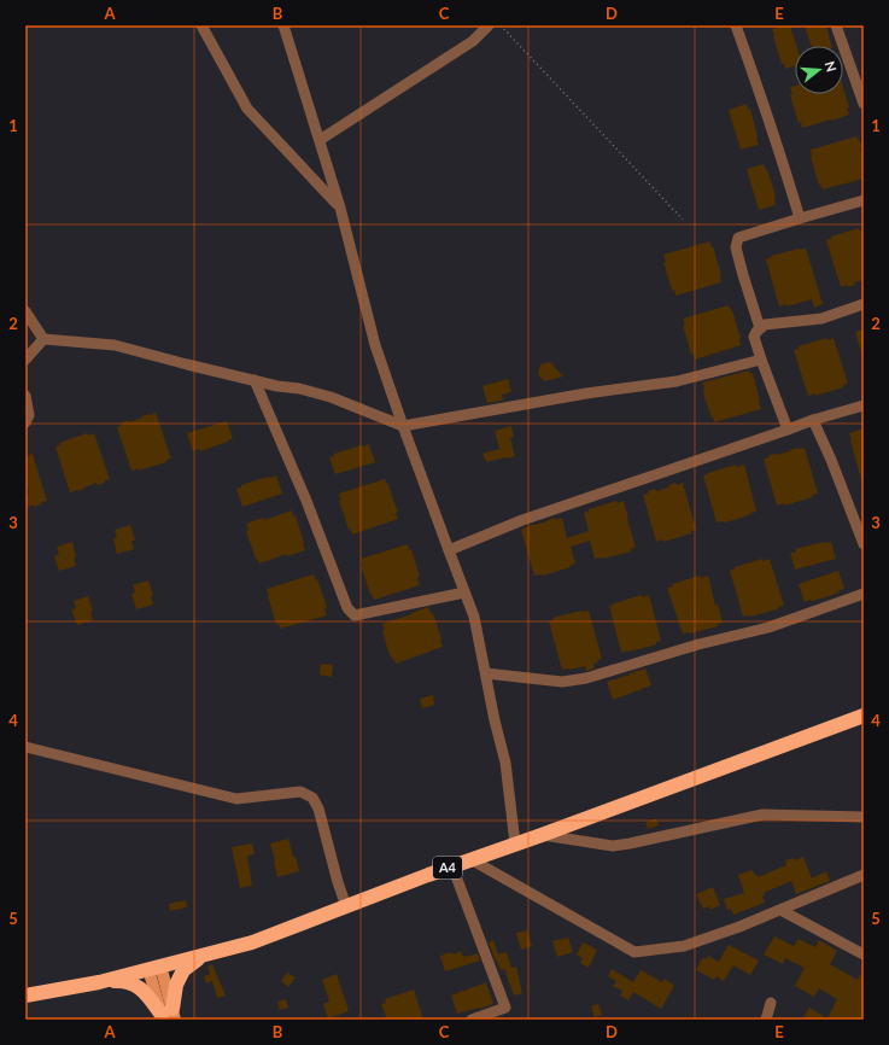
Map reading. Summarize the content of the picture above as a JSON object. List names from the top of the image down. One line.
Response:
{"streets":{"highway":["A4"]},"north":"right","grid":{"columns":["A","B","C","D","E"],"rows":["1","2","3","4","5"]}}
